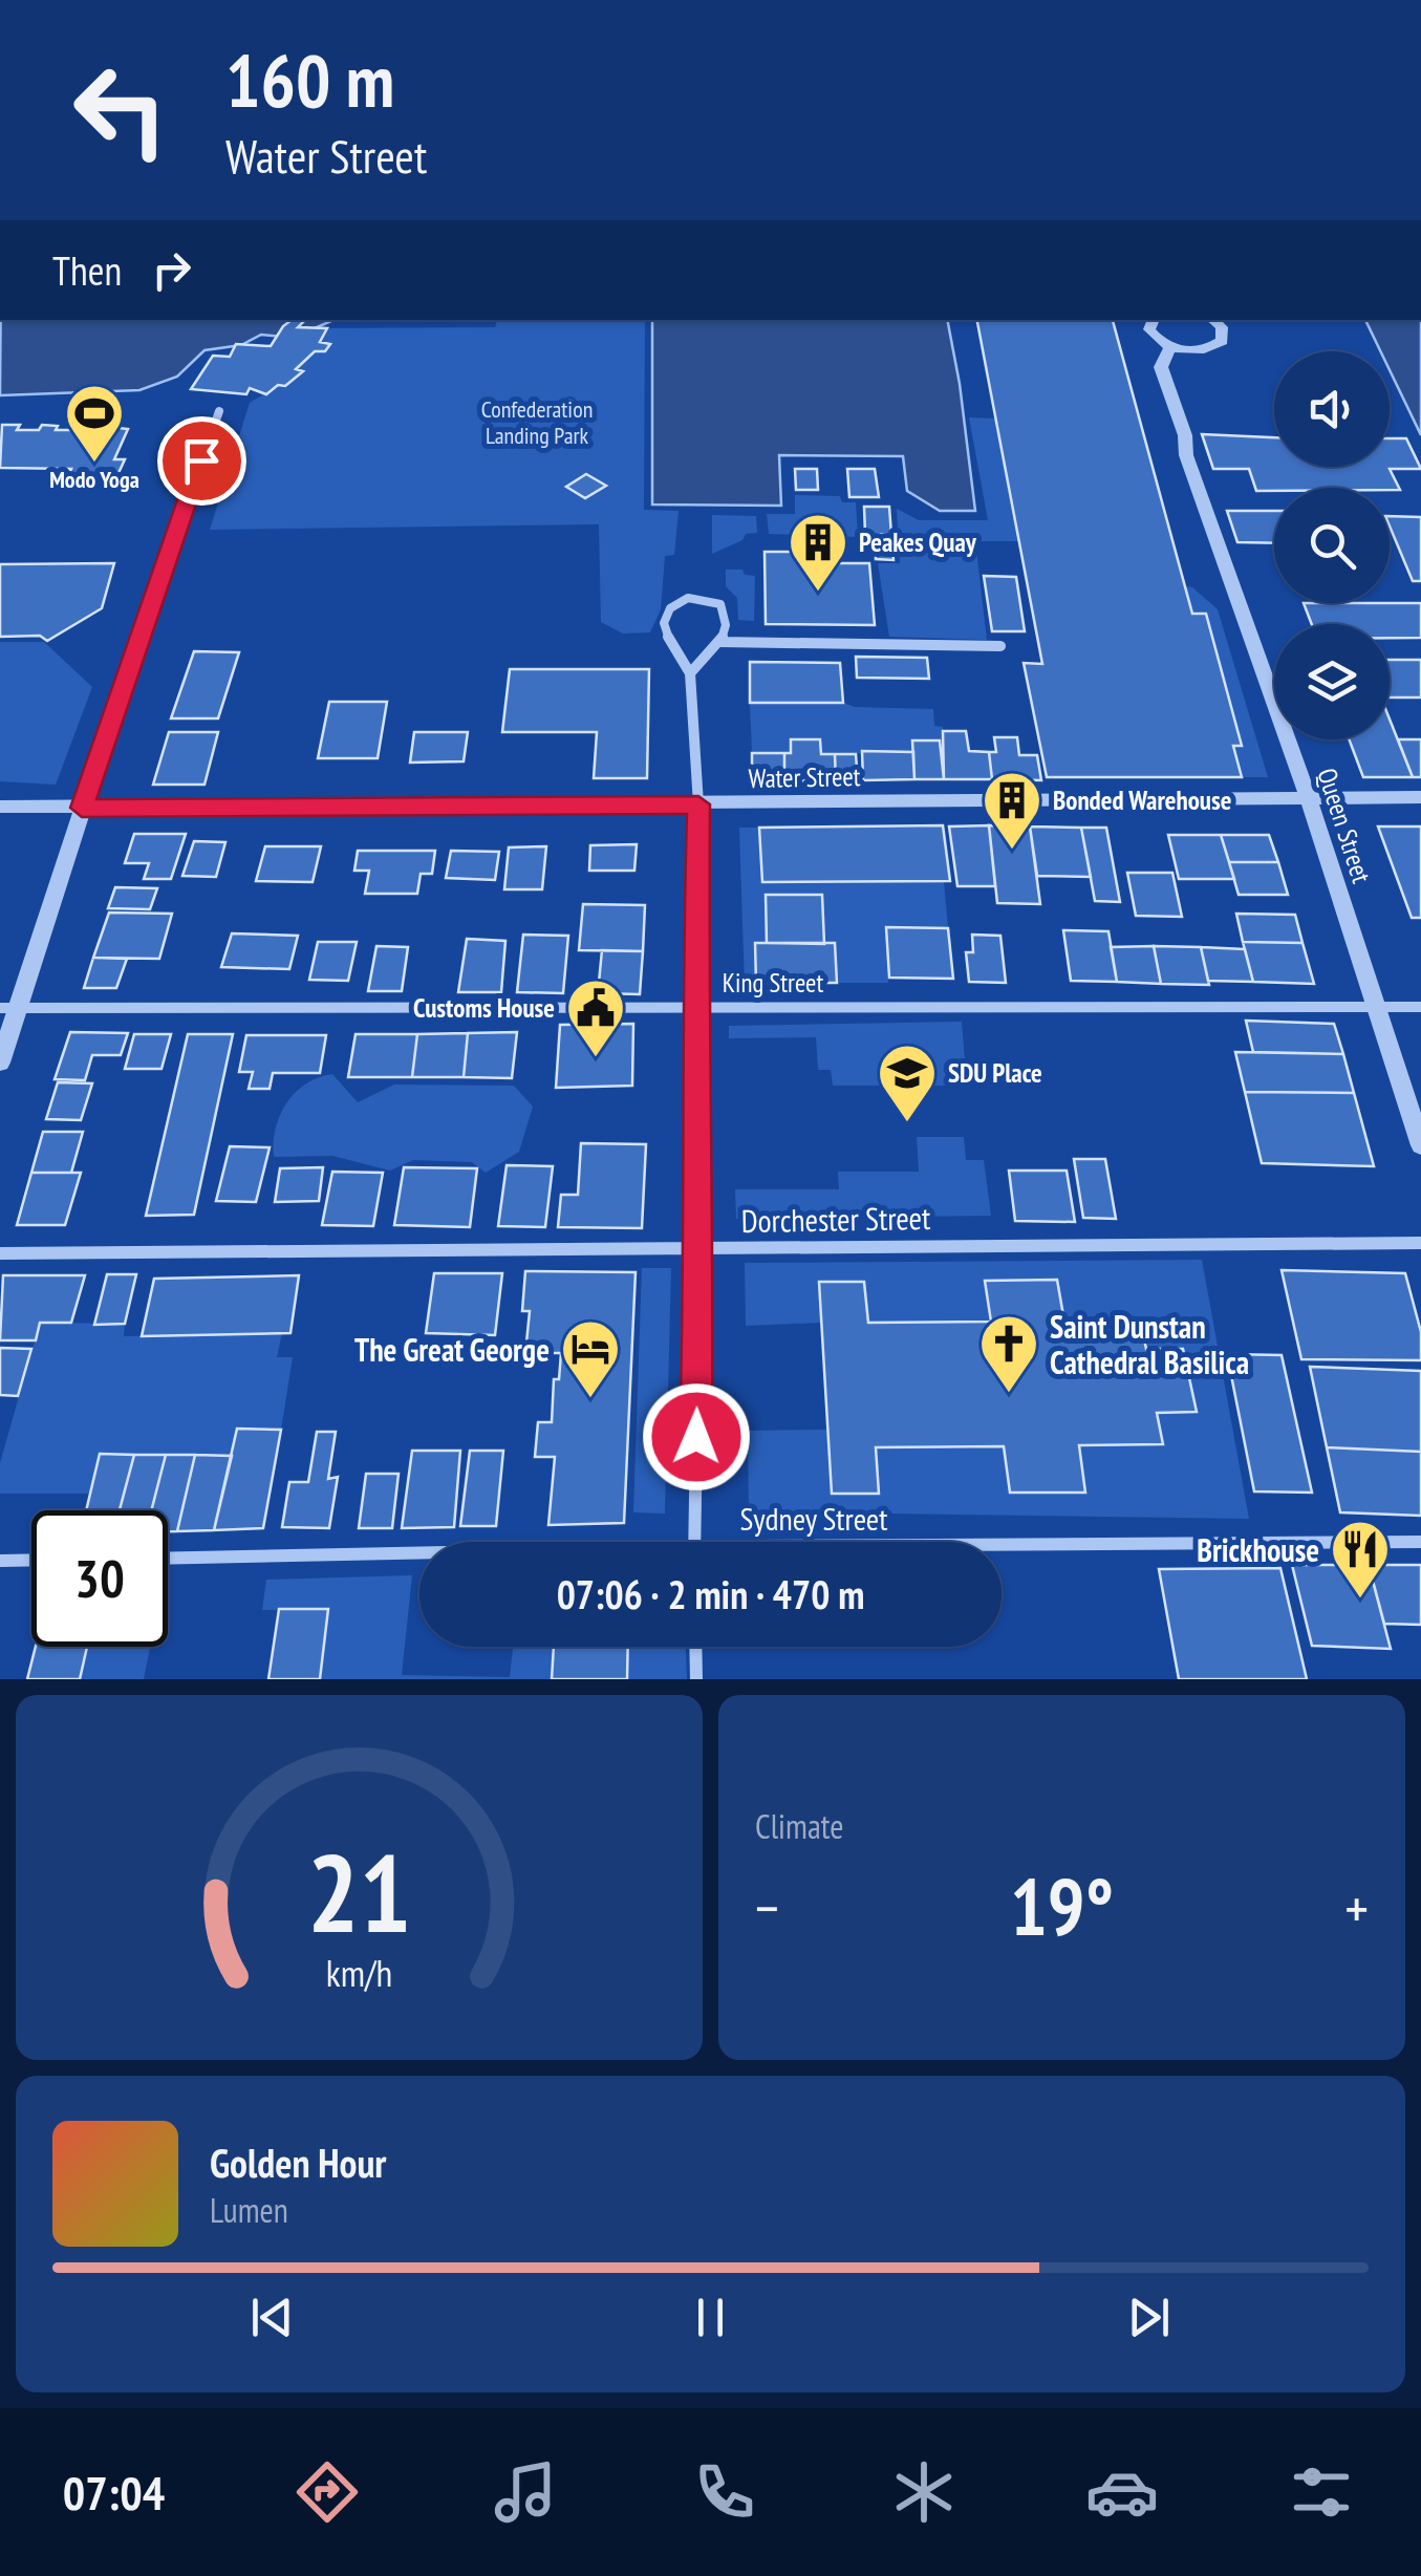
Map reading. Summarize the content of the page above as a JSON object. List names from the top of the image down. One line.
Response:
{"streets":{"street":["Water Street","Queen Street","King Street","Dorchester Street","Sydney Street"]},"crossings":[["Water Street","Queen Street"],["Queen Street","King Street"]],"parks":["Confederation Landing Park"],"places":{"sports":["Modo Yoga"],"building":["Peakes Quay","Bonded Warehouse"],"public building":["Customs House"],"school or university":["SDU Place"],"church":["Saint Dunstan Cathedral Basilica"],"hotel":["The Great George"],"restaurant":["Brickhouse"]},"page":{"turn":["160 m","Water Street"],"then":"Then","limit":"30","trip":"07:06 · 2 min · 470 m","tile":"Climate","heat":["−","19°","+"],"song":["Golden Hour","Lumen"],"tabs":"07:04","gauge":["21","km/h"]}}
